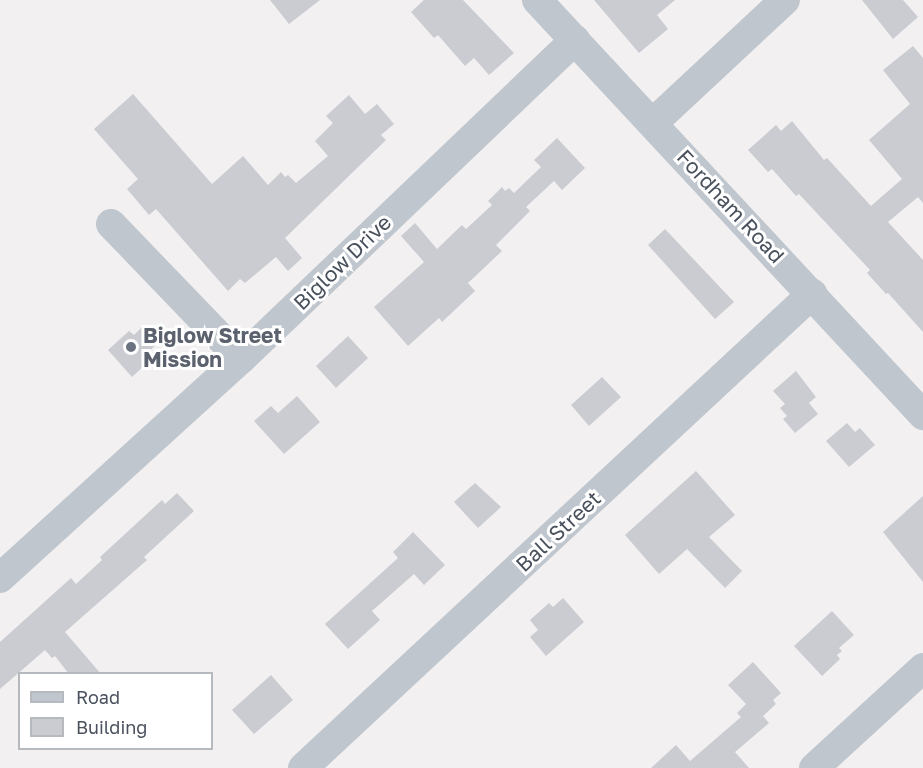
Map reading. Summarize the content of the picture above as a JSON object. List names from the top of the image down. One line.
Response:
{"streets":{"street":["Fordham Road","Biglow Drive","Ball Street"]},"crossings":[["Fordham Road","Biglow Drive"],["Fordham Road","Ball Street"]],"places":["Biglow Street Mission"],"legend":["Road","Building"]}
